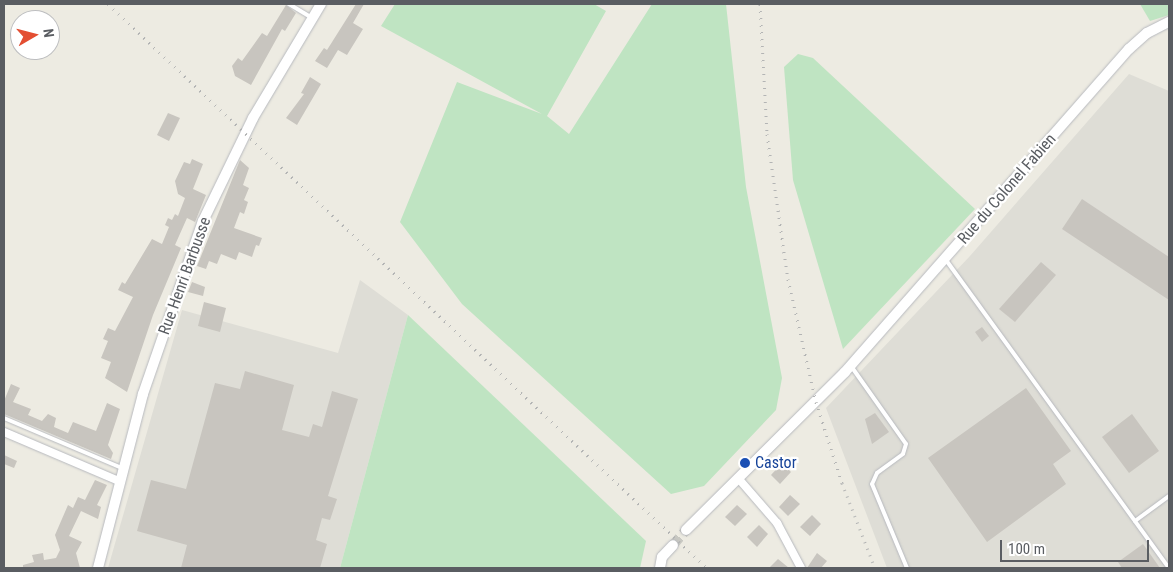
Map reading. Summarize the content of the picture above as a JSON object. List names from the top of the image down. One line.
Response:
{"streets":{"street":["Rue du Colonel Fabien","Rue Henri Barbusse"]},"places":["Castor"],"scale_bar":"100 m","north":"right"}
